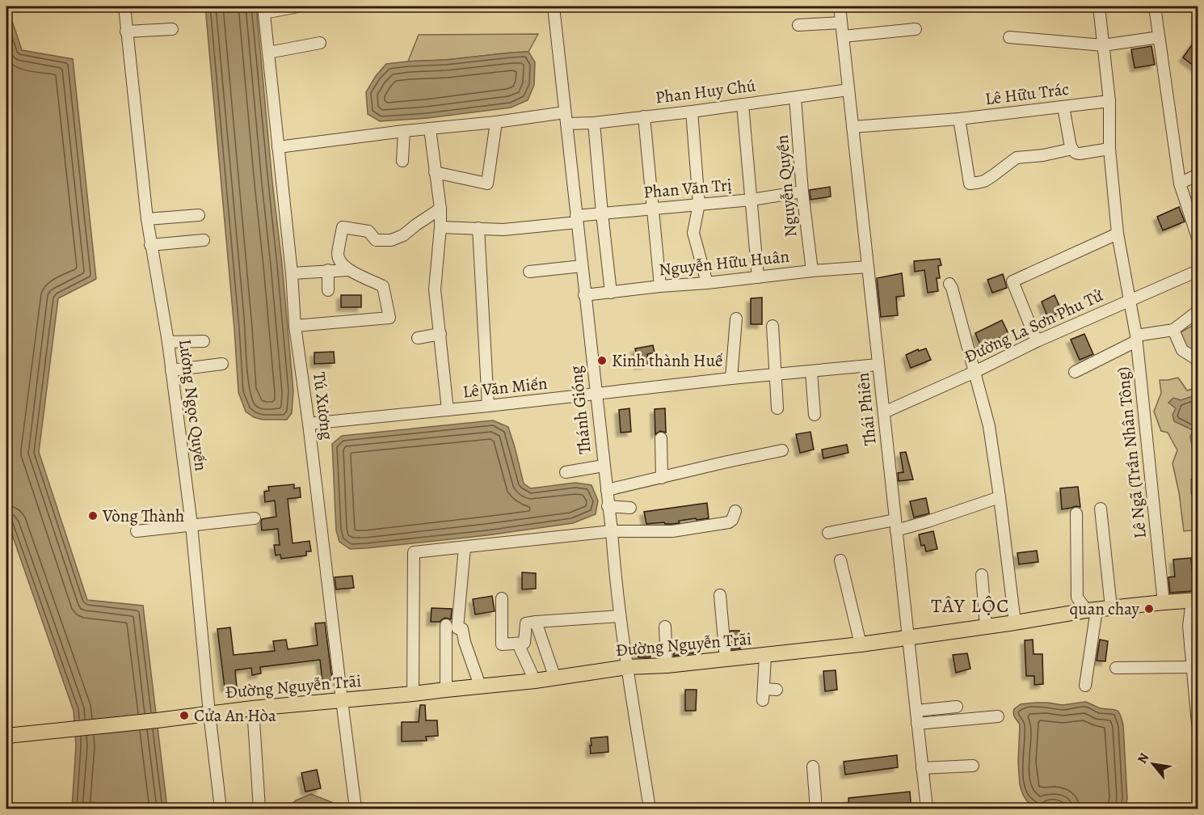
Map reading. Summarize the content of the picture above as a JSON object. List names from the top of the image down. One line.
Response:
{"streets":{"main road":["Đường Nguyễn Trãi"],"street":["Phan Huy Chú","Lê Hữu Trác","Nguyễn Quyền","Phan Văn Trị","Nguyễn Hữu Huân","Đường La Sơn Phu Tử","Lê Văn Miến","Lương Ngọc Quyến","Tú Xương","Thái Phiên","Thánh Gióng","Lê Ngã (Trần Nhân Tông)"]},"crossings":[["Phan Huy Chú","Nguyễn Quyền"],["Phan Huy Chú","Tú Xương"],["Phan Huy Chú","Thái Phiên"],["Phan Huy Chú","Thánh Gióng"],["Lê Hữu Trác","Thái Phiên"],["Lê Hữu Trác","Lê Ngã (Trần Nhân Tông)"],["Nguyễn Quyền","Phan Văn Trị"],["Nguyễn Quyền","Nguyễn Hữu Huân"],["Phan Văn Trị","Thánh Gióng"],["Nguyễn Hữu Huân","Thái Phiên"],["Nguyễn Hữu Huân","Thánh Gióng"],["Đường La Sơn Phu Tử","Thái Phiên"],["Đường La Sơn Phu Tử","Lê Ngã (Trần Nhân Tông)"],["Lê Văn Miến","Tú Xương"],["Lê Văn Miến","Thái Phiên"],["Lê Văn Miến","Thánh Gióng"],["Lương Ngọc Quyến","Đường Nguyễn Trãi"],["Tú Xương","Đường Nguyễn Trãi"],["Thái Phiên","Đường Nguyễn Trãi"],["Thánh Gióng","Đường Nguyễn Trãi"],["Lê Ngã (Trần Nhân Tông)","Đường Nguyễn Trãi"]],"districts":["TÂY LỘC"],"places":["Kinh thành Huế","Vòng Thành","quan chay","Cửa An Hòa"],"north":"top left"}
